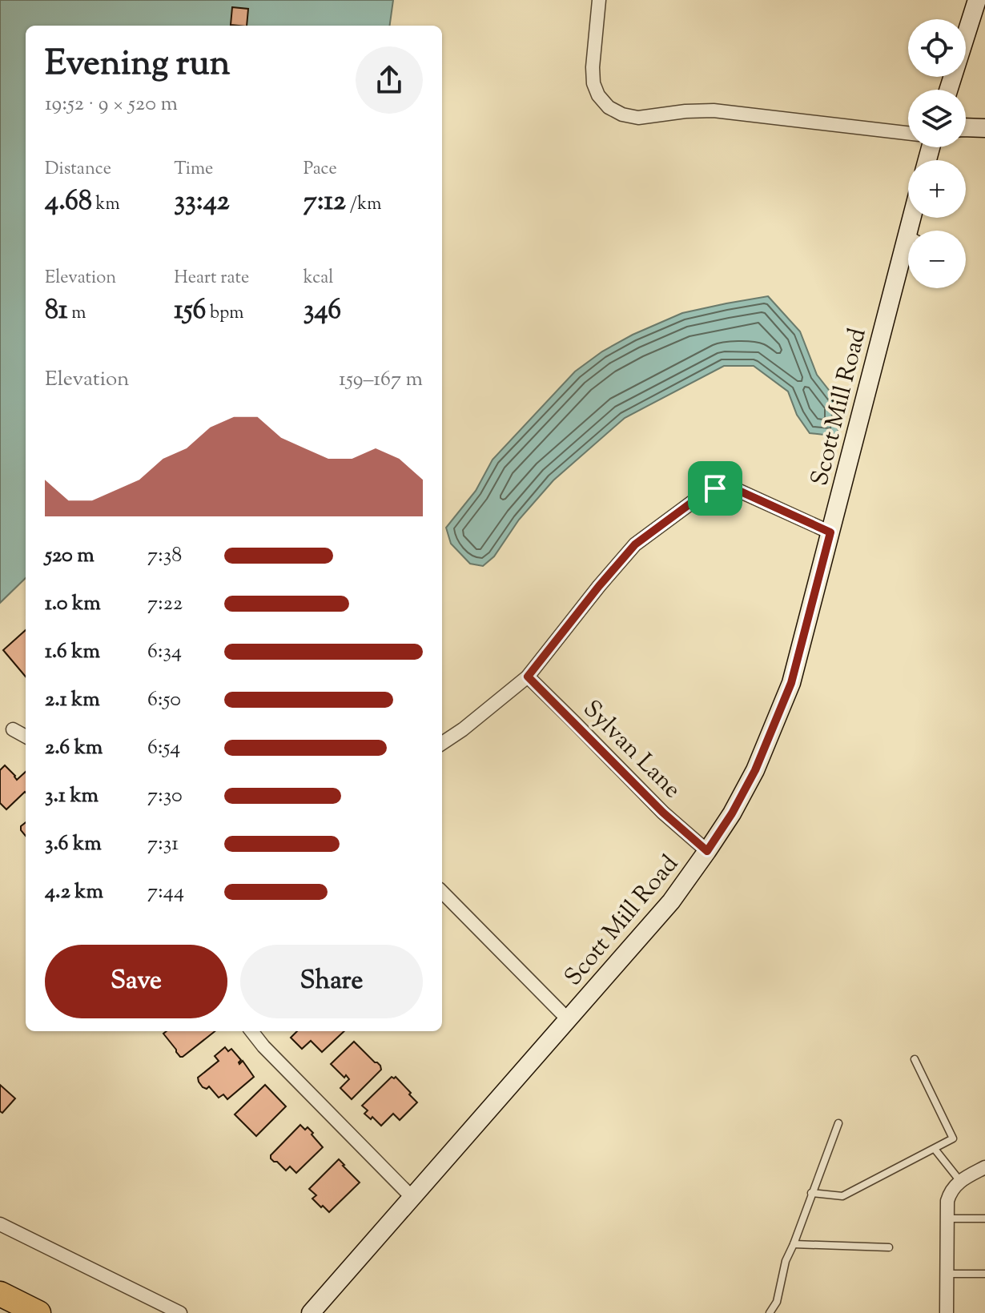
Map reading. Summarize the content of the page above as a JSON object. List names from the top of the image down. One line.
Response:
{"streets":{"street":["Scott Mill Road","Sylvan Lane"]},"crossings":[["Scott Mill Road","Sylvan Lane"]],"page":{"map_buttons":["+","−"],"heading":["Evening run","19:52 · 9 × 520 m"],"stats":[["Distance","4.68 km"],["Time","33:42"],["Pace","7:12 /km"],["Elevation","81 m"],["Heart rate","156 bpm"],["kcal","346"]],"chart":["Elevation","159–167 m"],"list":[{"name":"520 m","note":"7:38"},{"name":"1.0 km","note":"7:22"},{"name":"1.6 km","note":"6:34"},{"name":"2.1 km","note":"6:50"},{"name":"2.6 km","note":"6:54"},{"name":"3.1 km","note":"7:30"},{"name":"3.6 km","note":"7:31"},{"name":"4.2 km","note":"7:44"}],"buttons":["Save","Share"]}}
